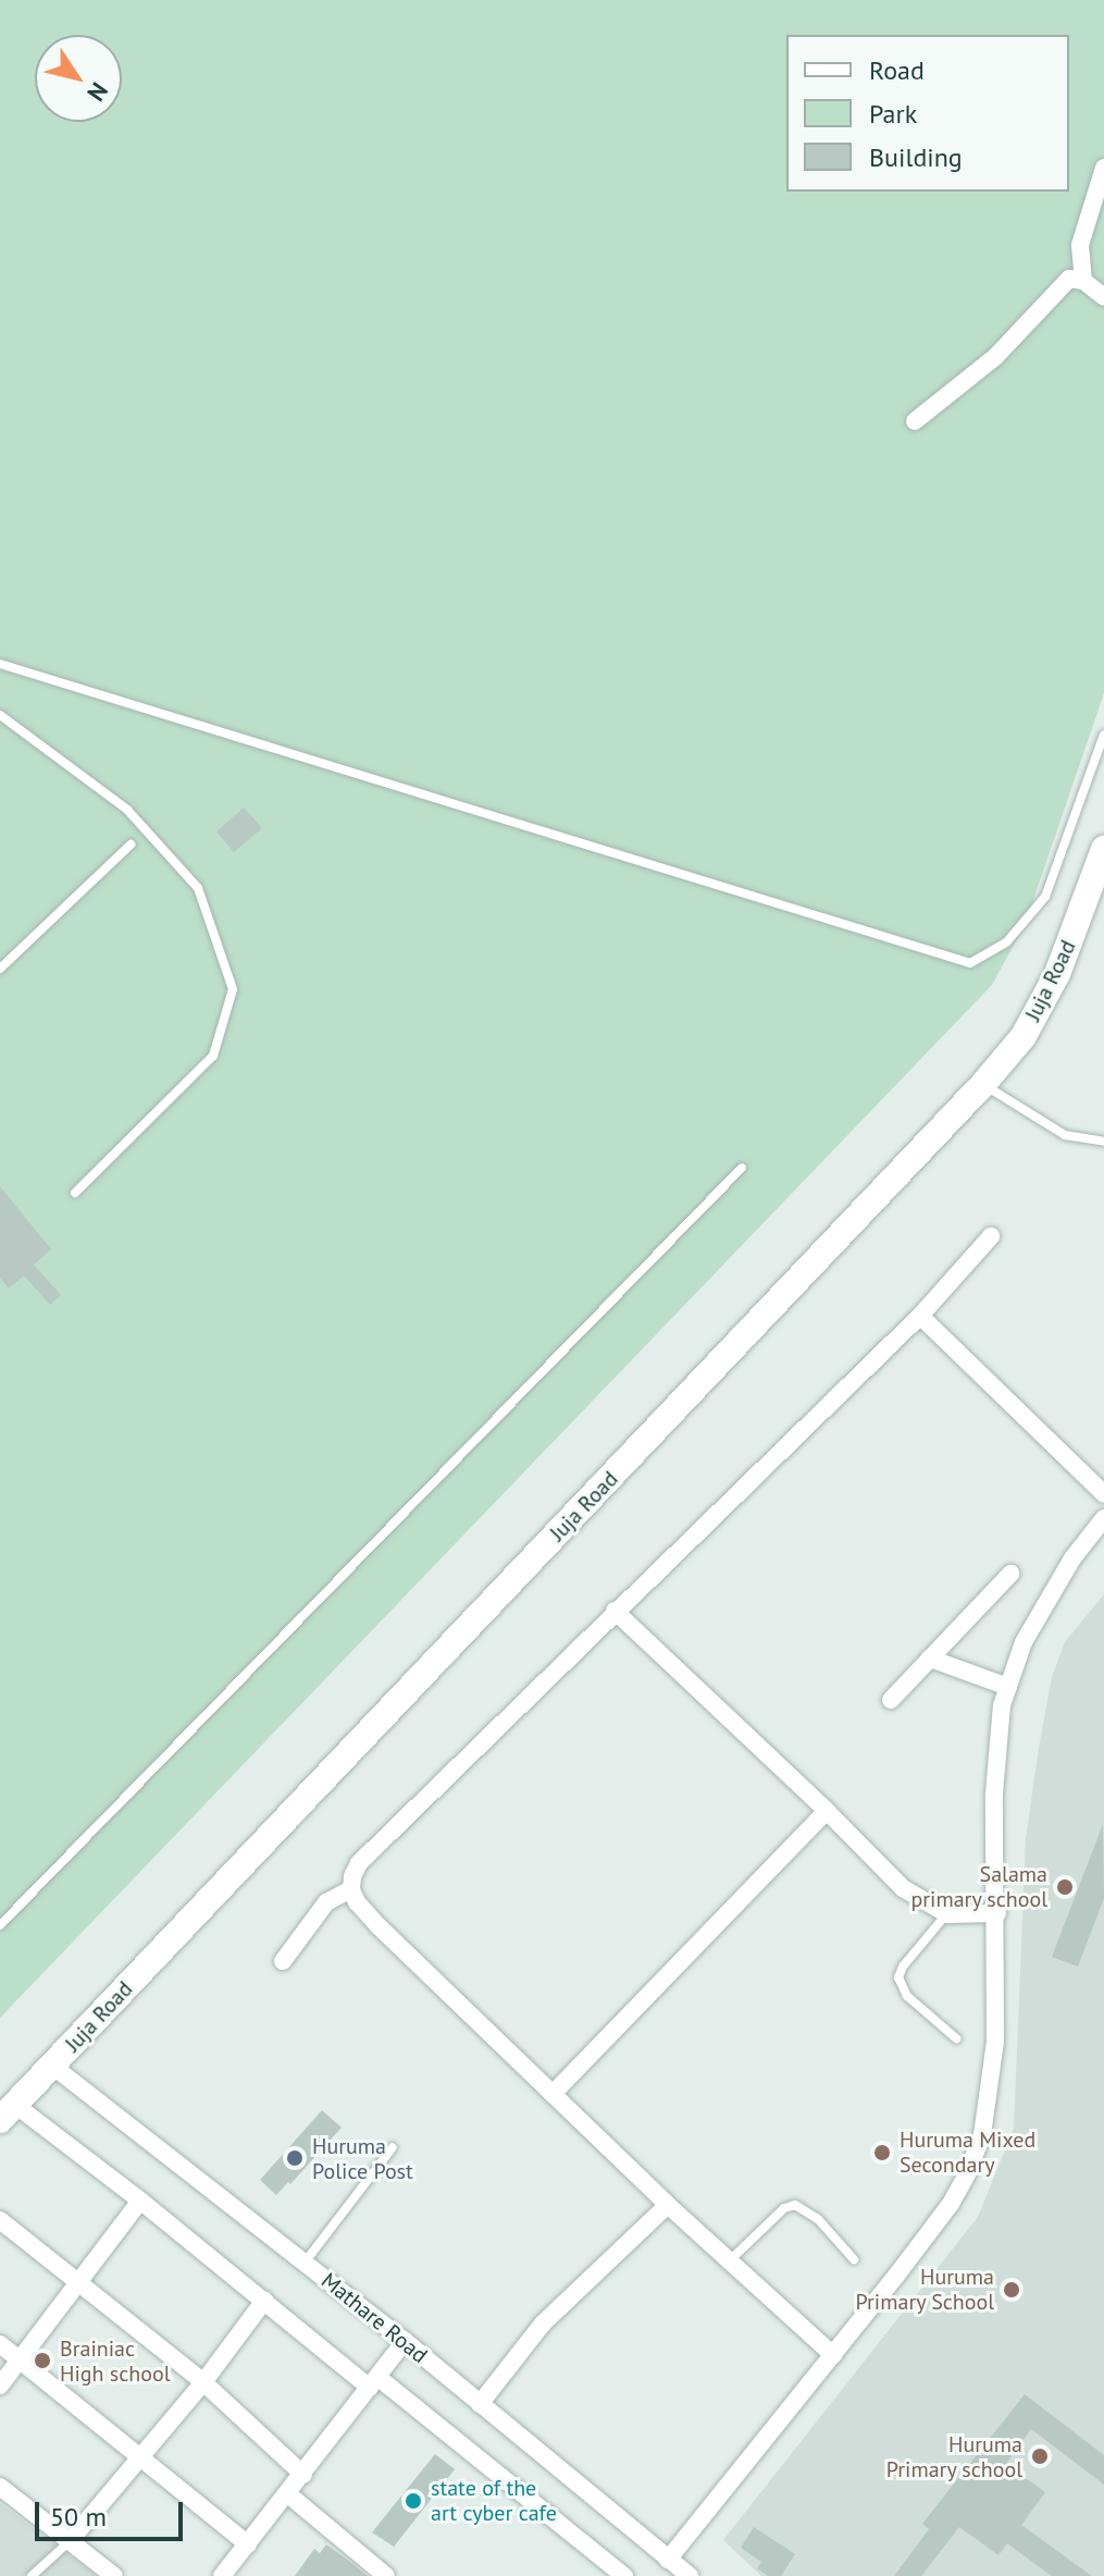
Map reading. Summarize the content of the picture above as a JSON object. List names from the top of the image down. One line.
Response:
{"streets":{"main road":["Juja Road"],"street":["Mathare Road"]},"crossings":[["Juja Road","Mathare Road"]],"places":["Salama primary school","Huruma Mixed Secondary","Huruma Police Post","Huruma Primary School","Brainiac High school","Huruma Primary school","state of the art cyber cafe"],"legend":["Road","Park","Building"],"scale_bar":"50 m","north":"bottom right"}
